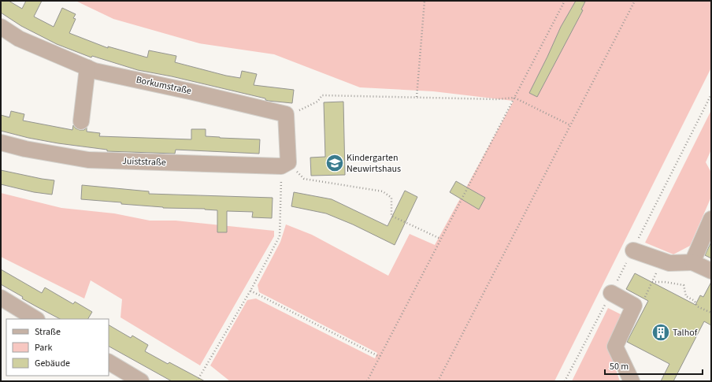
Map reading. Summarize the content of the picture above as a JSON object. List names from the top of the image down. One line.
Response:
{"streets":{"street":["Borkumstraße","Juiststraße"]},"places":{"school or university":["Kindergarten Neuwirtshaus"],"building":["Talhof"]},"legend":["Straße","Park","Gebäude"],"scale_bar":"50 m"}
